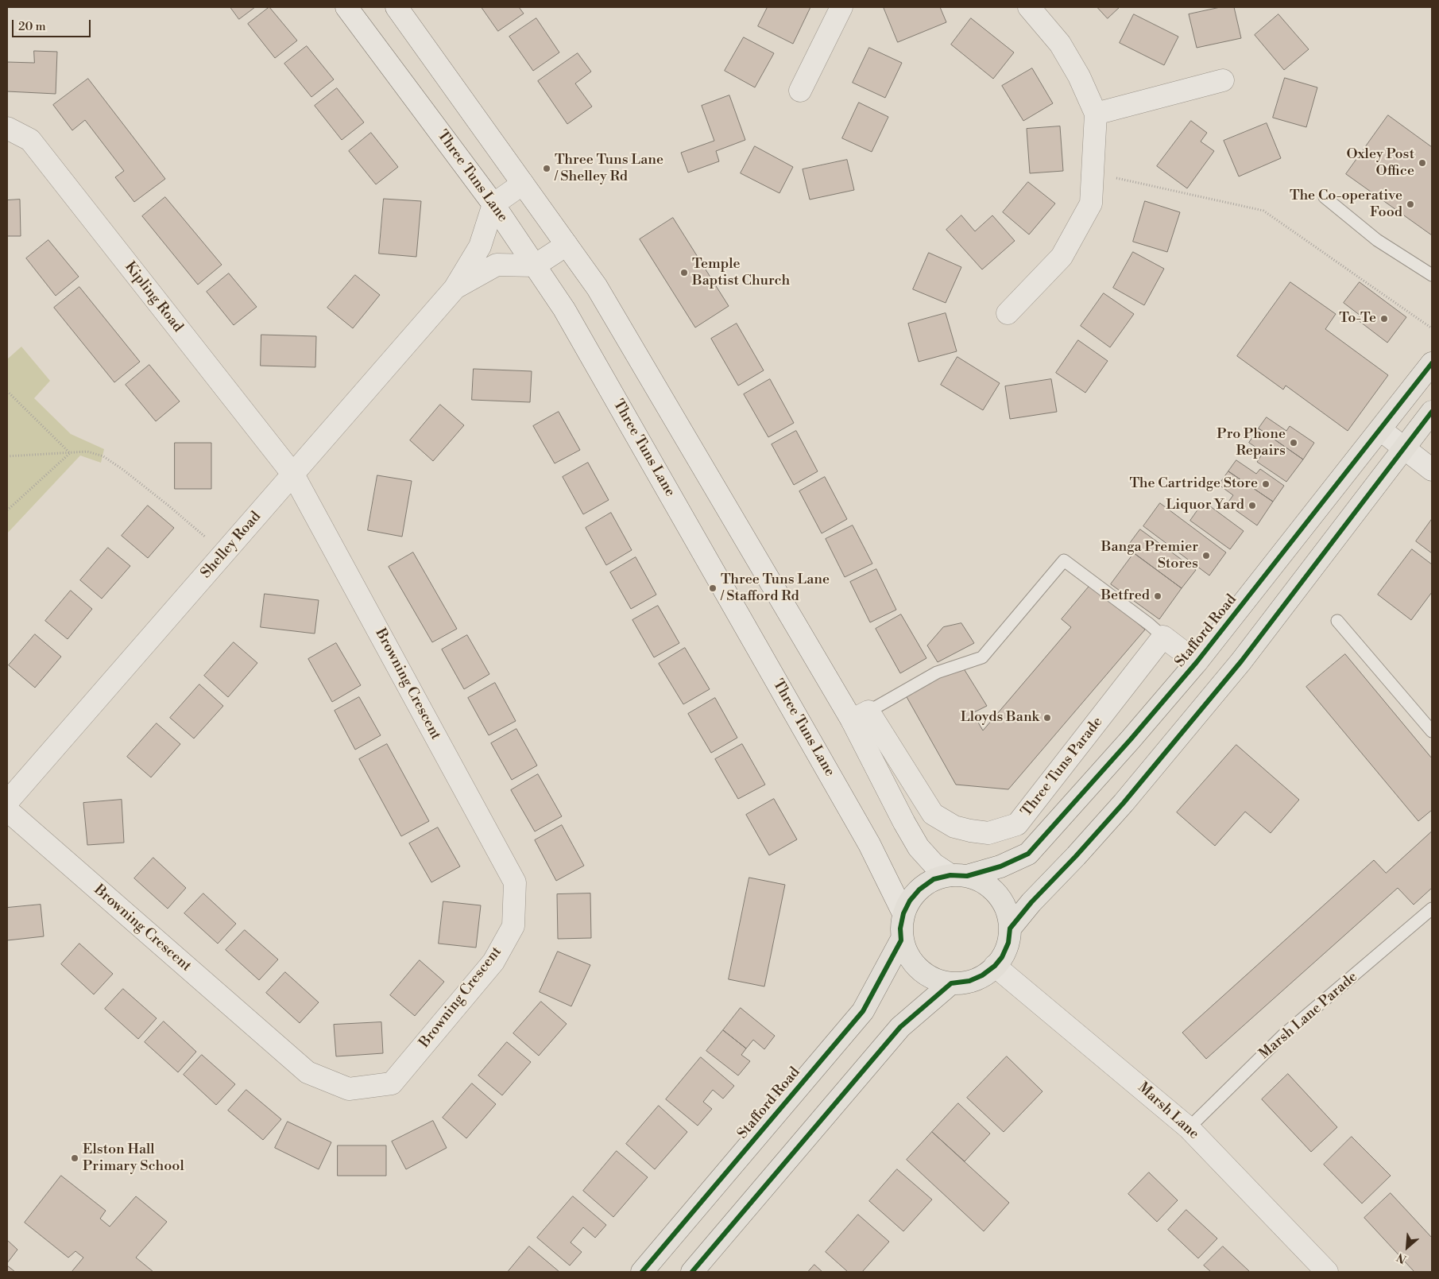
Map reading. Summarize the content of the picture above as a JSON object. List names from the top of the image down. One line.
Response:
{"streets":{"highway":["Stafford Road"],"street":["Three Tuns Lane","Kipling Road","Shelley Road","Browning Crescent","Three Tuns Parade","Marsh Lane"],"lane":["Marsh Lane Parade"]},"crossings":[["Three Tuns Lane","Shelley Road"],["Three Tuns Lane","Stafford Road"],["Three Tuns Lane","Marsh Lane"],["Kipling Road","Shelley Road"],["Kipling Road","Browning Crescent"],["Shelley Road","Browning Crescent"],["Stafford Road","Marsh Lane"],["Marsh Lane Parade","Marsh Lane"]],"places":["Oxley Post Office","Three Tuns Lane / Shelley Rd","The Co-operative Food","Temple Baptist Church","To-Te","Pro Phone Repairs","The Cartridge Store","Liquor Yard","Banga Premier Stores","Three Tuns Lane / Stafford Rd","Betfred","Lloyds Bank","Elston Hall Primary School"],"scale_bar":"20 m","north":"bottom left"}
